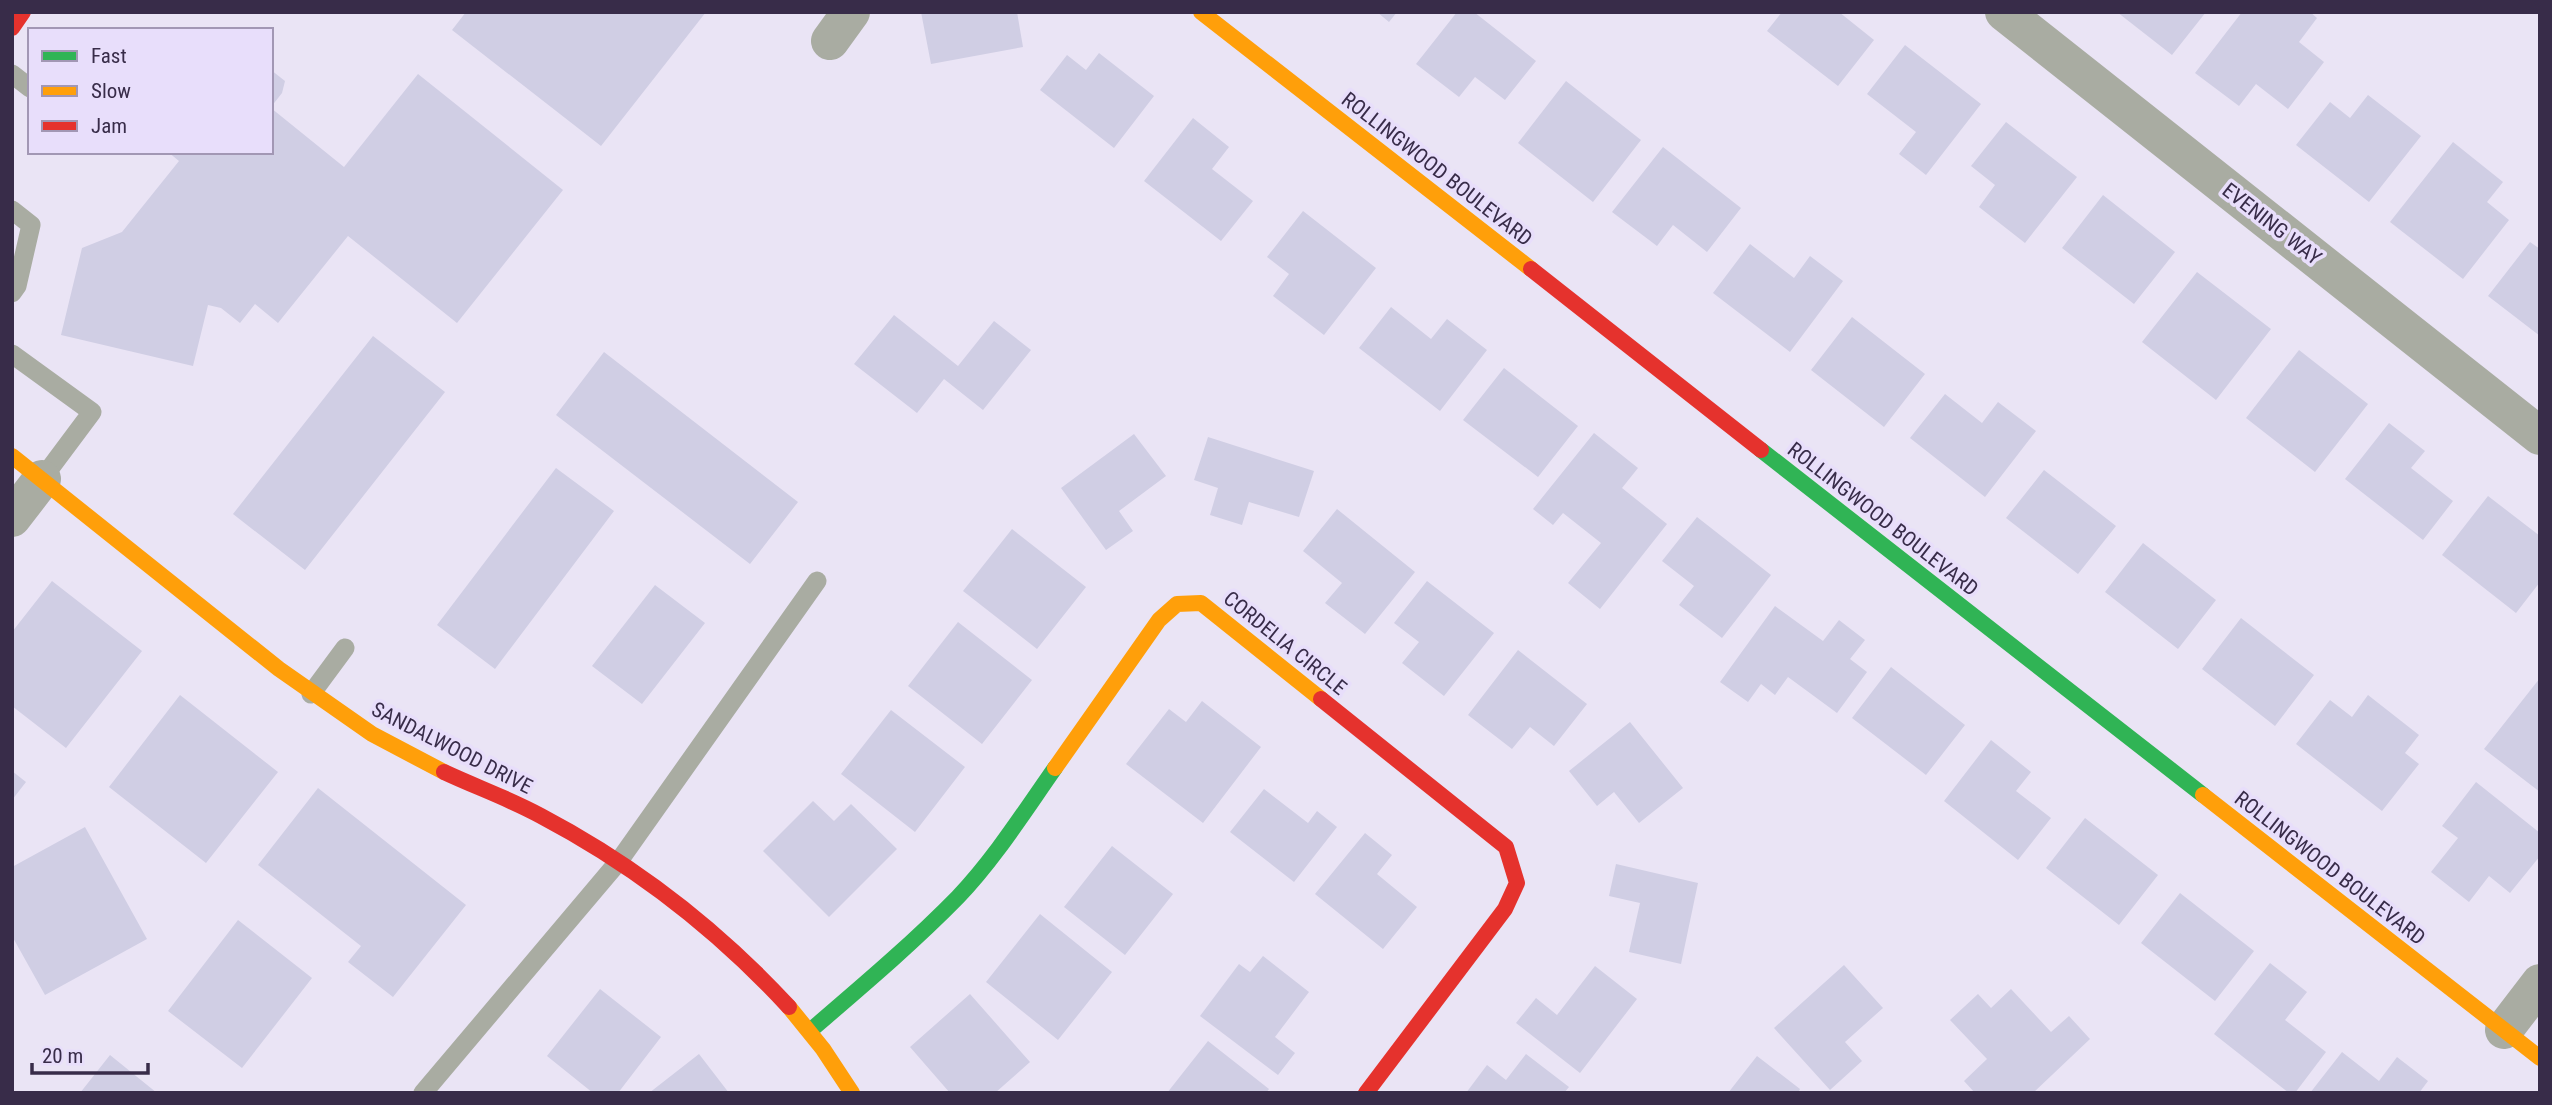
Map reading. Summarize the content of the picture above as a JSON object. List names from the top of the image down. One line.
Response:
{"streets":{"street":["ROLLINGWOOD BOULEVARD","EVENING WAY","CORDELIA CIRCLE","SANDALWOOD DRIVE"]},"crossings":[["CORDELIA CIRCLE","SANDALWOOD DRIVE"]],"legend":["Fast","Slow","Jam"],"scale_bar":"20 m"}
